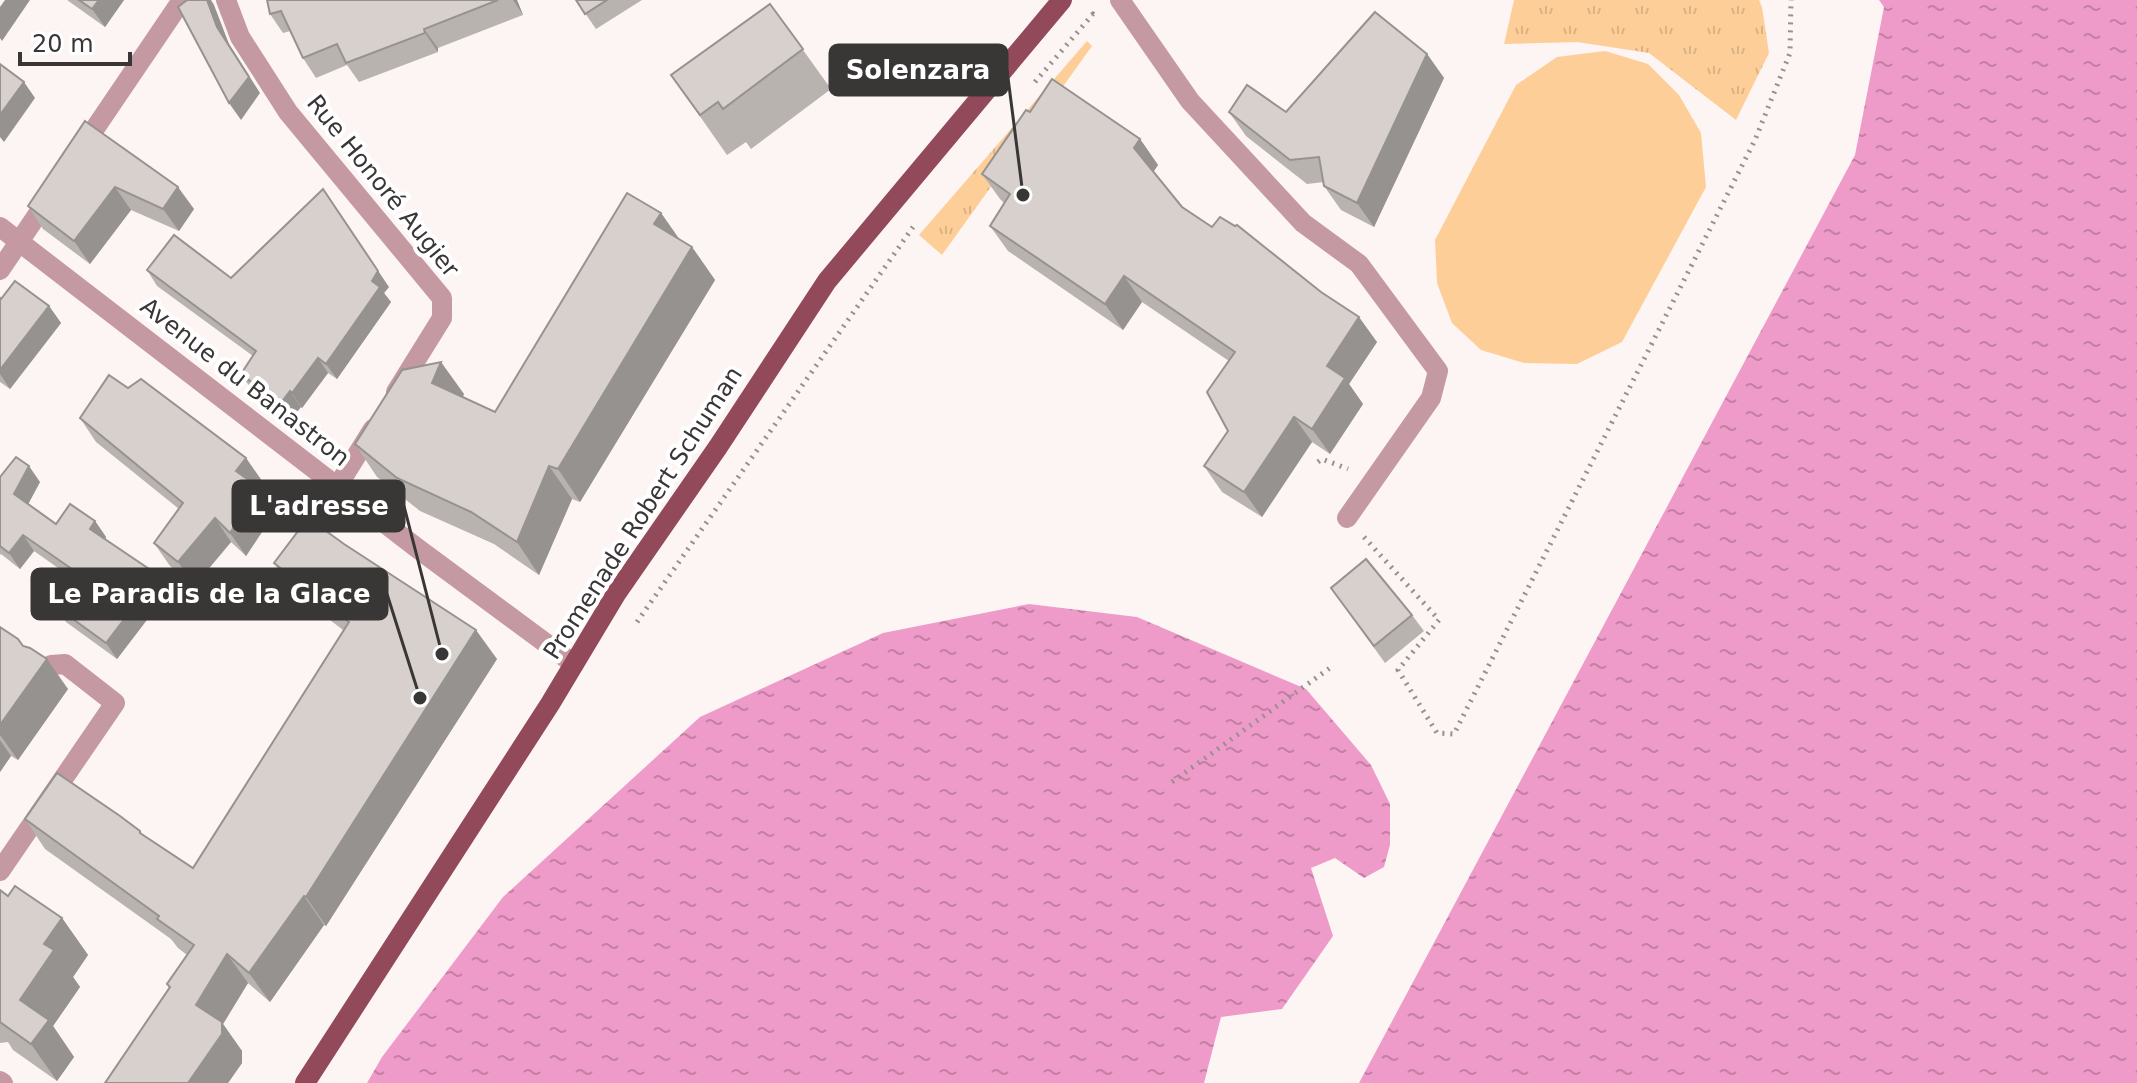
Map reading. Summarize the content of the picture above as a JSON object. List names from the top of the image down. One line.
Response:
{"streets":{"main road":["Promenade Robert Schuman"],"street":["Rue Honoré Augier","Avenue du Banastron"]},"crossings":[["Rue Honoré Augier","Avenue du Banastron"],["Avenue du Banastron","Promenade Robert Schuman"]],"places":["Solenzara","L'adresse","Le Paradis de la Glace"],"scale_bar":"20 m"}
